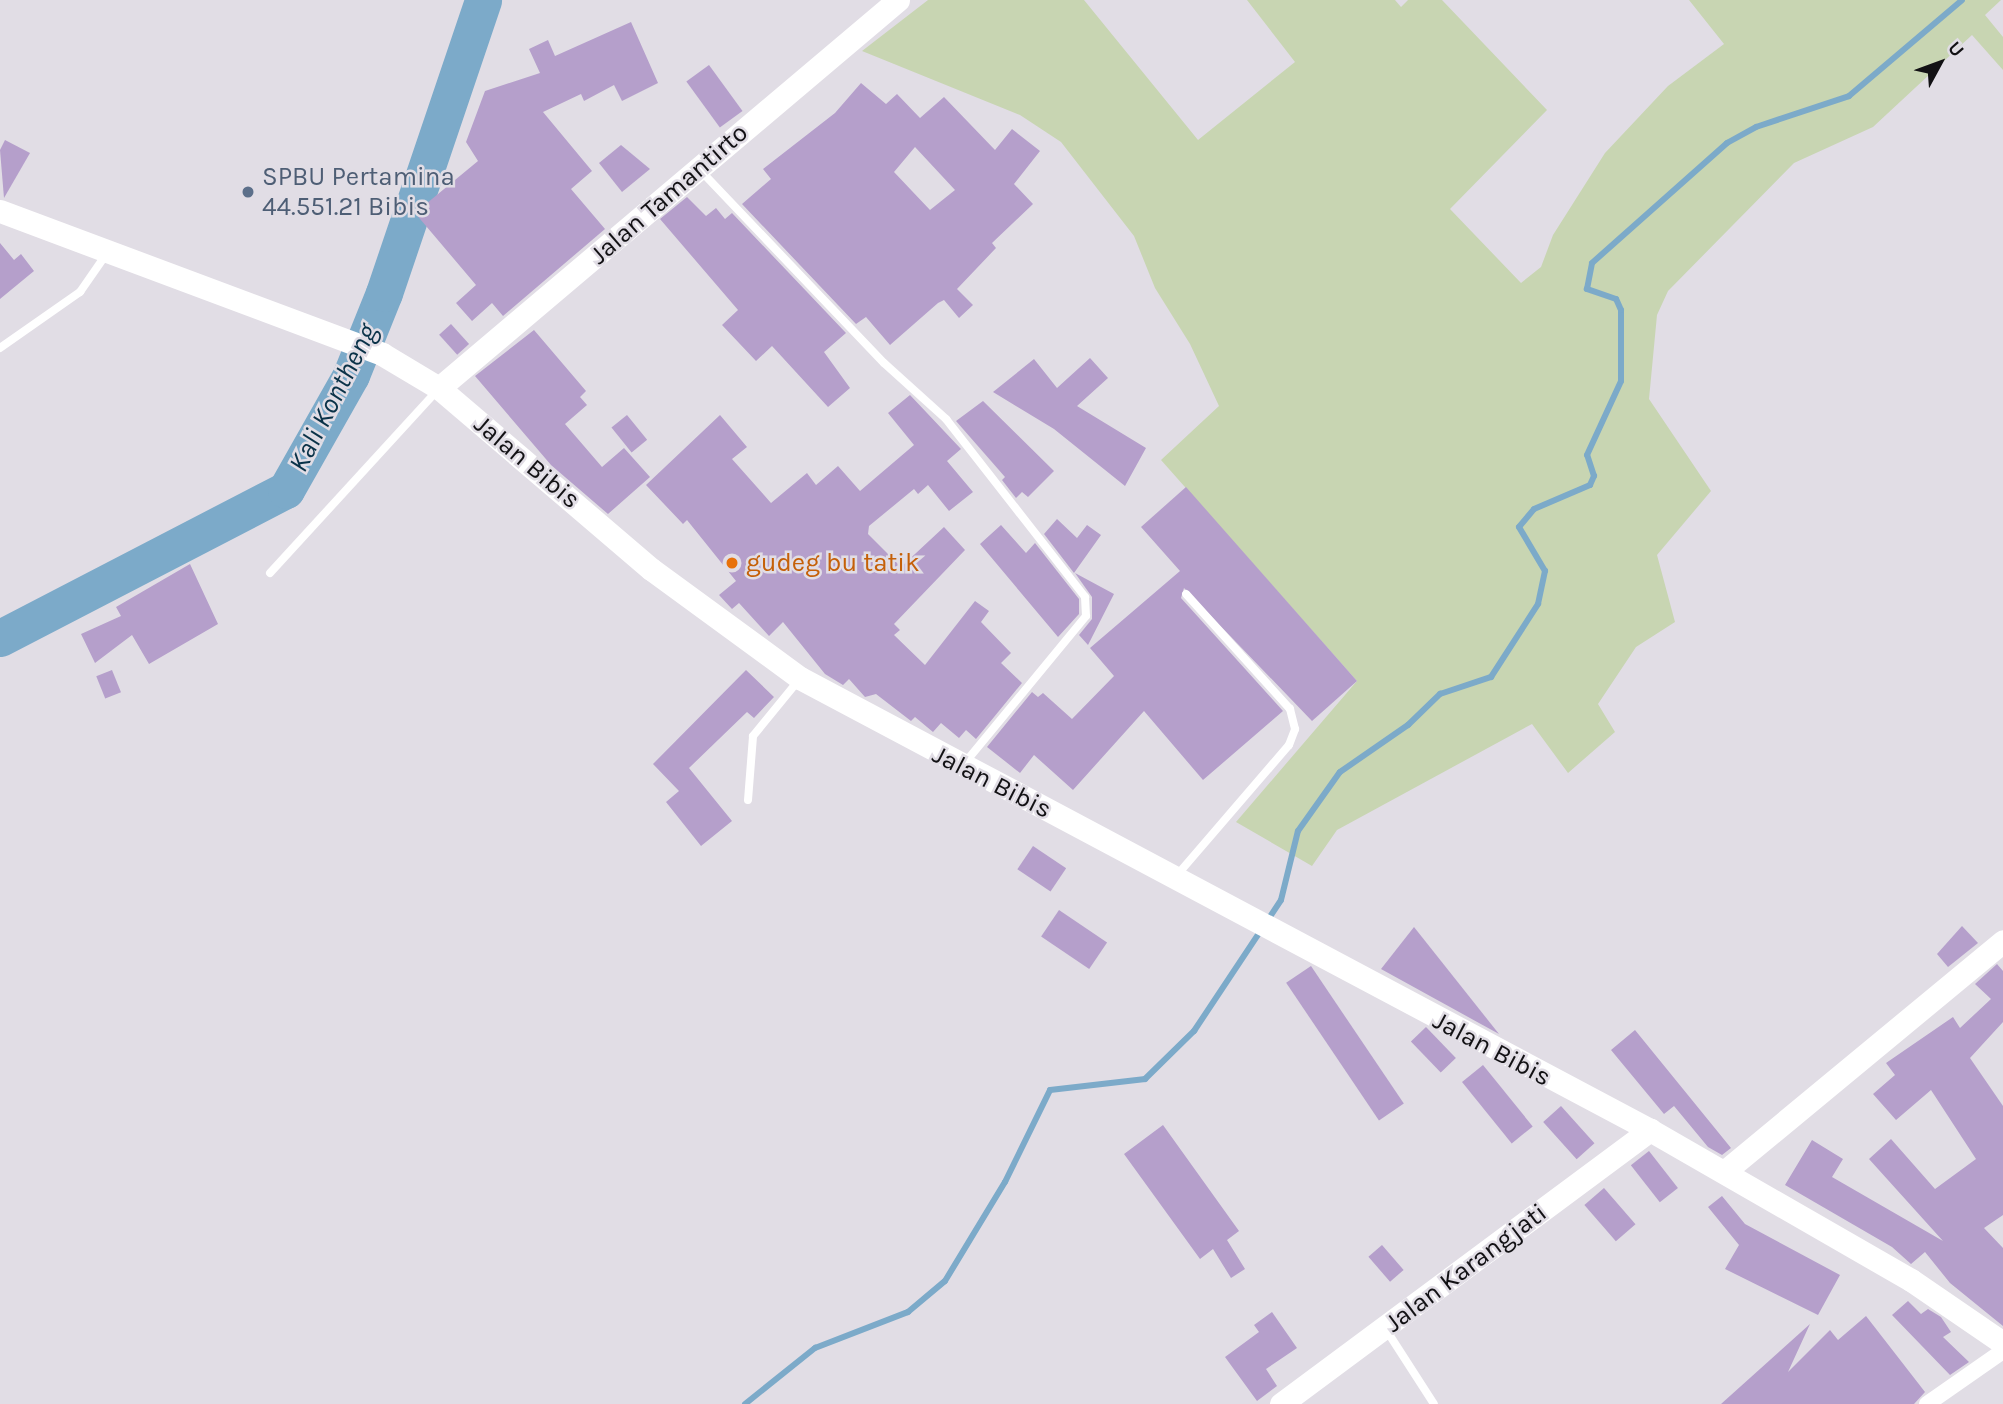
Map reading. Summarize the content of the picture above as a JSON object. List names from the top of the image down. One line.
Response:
{"streets":{"main road":["Jalan Tamantirto","Jalan Bibis","Jalan Karangjati"]},"crossings":[["Jalan Tamantirto","Jalan Bibis"],["Jalan Bibis","Jalan Karangjati"]],"water":["Kali Kontheng"],"places":["SPBU Pertamina 44.551.21 Bibis","gudeg bu tatik"],"north":"top right"}
